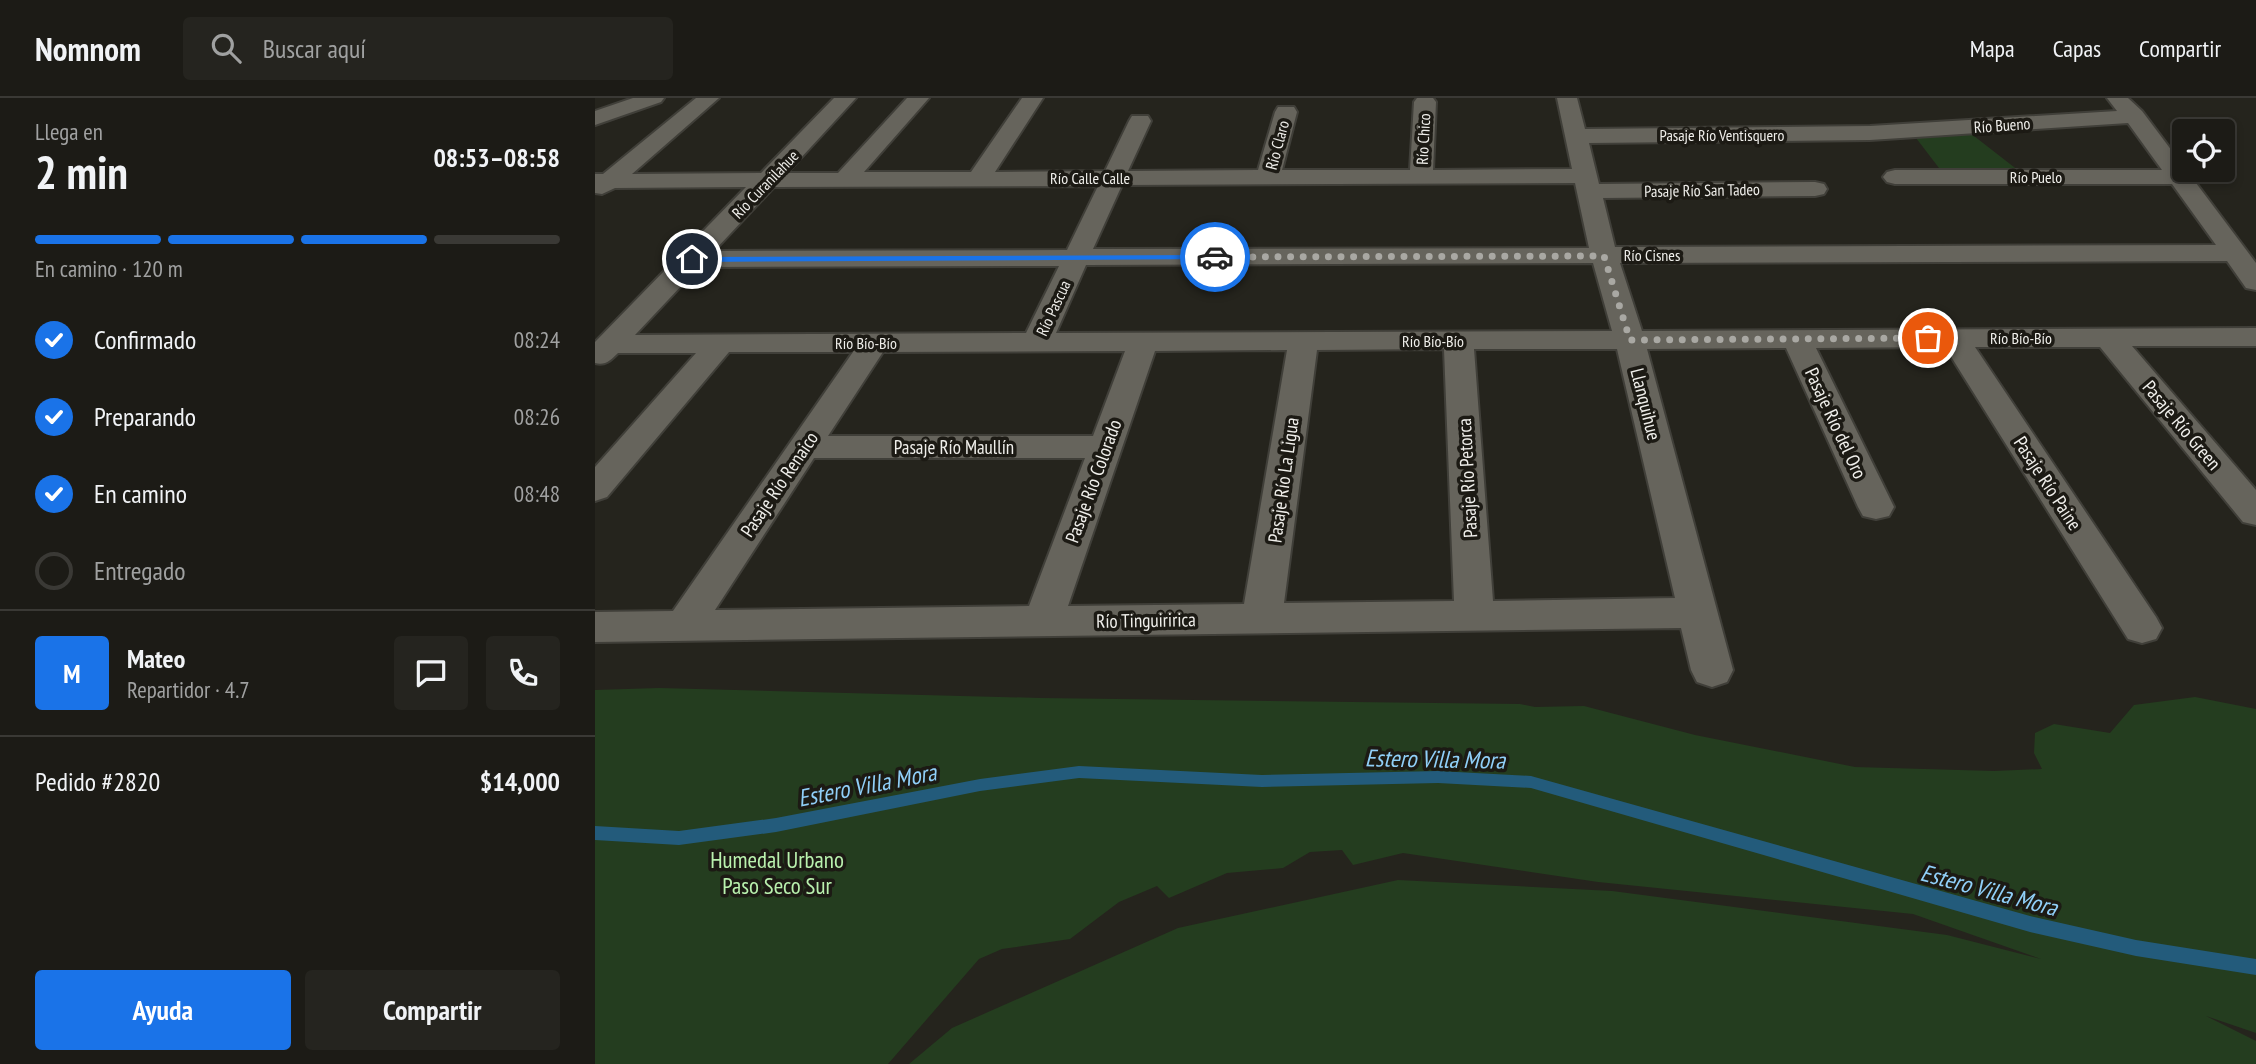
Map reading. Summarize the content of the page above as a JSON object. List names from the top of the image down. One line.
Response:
{"streets":{"street":["Río Bueno","Pasaje Río Ventisquero","Río Chico","Río Claro","Río Puelo","Río Calle Calle","Río Curanilahue","Pasaje Río San Tadeo","Río Cisnes","Río Pascua","Río Bío-Bío","Llanquihue","Pasaje Río del Oro","Pasaje Río Green","Pasaje Río Maullín","Pasaje Río Petorca","Pasaje Río La Ligua","Pasaje Río Colorado","Pasaje Río Paine","Pasaje Río Renaico","Río Tinguiririca"]},"crossings":[["Río Bueno","Pasaje Río Ventisquero"],["Pasaje Río Ventisquero","Llanquihue"],["Río Chico","Río Calle Calle"],["Río Claro","Río Calle Calle"],["Río Calle Calle","Río Curanilahue"],["Río Calle Calle","Pasaje Río San Tadeo"],["Río Calle Calle","Río Pascua"],["Río Calle Calle","Llanquihue"],["Río Curanilahue","Río Cisnes"],["Río Curanilahue","Río Bío-Bío"],["Pasaje Río San Tadeo","Llanquihue"],["Río Cisnes","Río Pascua"],["Río Cisnes","Llanquihue"],["Río Pascua","Río Bío-Bío"],["Río Bío-Bío","Llanquihue"],["Río Bío-Bío","Pasaje Río del Oro"],["Río Bío-Bío","Pasaje Río Green"],["Río Bío-Bío","Pasaje Río Petorca"],["Río Bío-Bío","Pasaje Río La Ligua"],["Río Bío-Bío","Pasaje Río Colorado"],["Río Bío-Bío","Pasaje Río Paine"],["Río Bío-Bío","Pasaje Río Renaico"],["Llanquihue","Río Tinguiririca"],["Pasaje Río Maullín","Pasaje Río Colorado"],["Pasaje Río Maullín","Pasaje Río Renaico"],["Pasaje Río Petorca","Río Tinguiririca"],["Pasaje Río La Ligua","Río Tinguiririca"],["Pasaje Río Colorado","Río Tinguiririca"],["Pasaje Río Renaico","Río Tinguiririca"]],"water":["Estero Villa Mora"],"parks":["Humedal Urbano Paso Seco Sur"],"page":{"header":"Nomnom","search":"Buscar aquí","nav":["Mapa","Capas","Compartir"],"heading":["2 min","Llega en","08:53–08:58"],"panel":["Mateo","Repartidor · 4.7","Pedido #2820","$14,000"],"bar":"En camino · 120 m","list":[["Confirmado","08:24"],["Preparando","08:26"],["En camino","08:48"],"Entregado"],"round":"M","buttons":["Ayuda","Compartir"]}}
